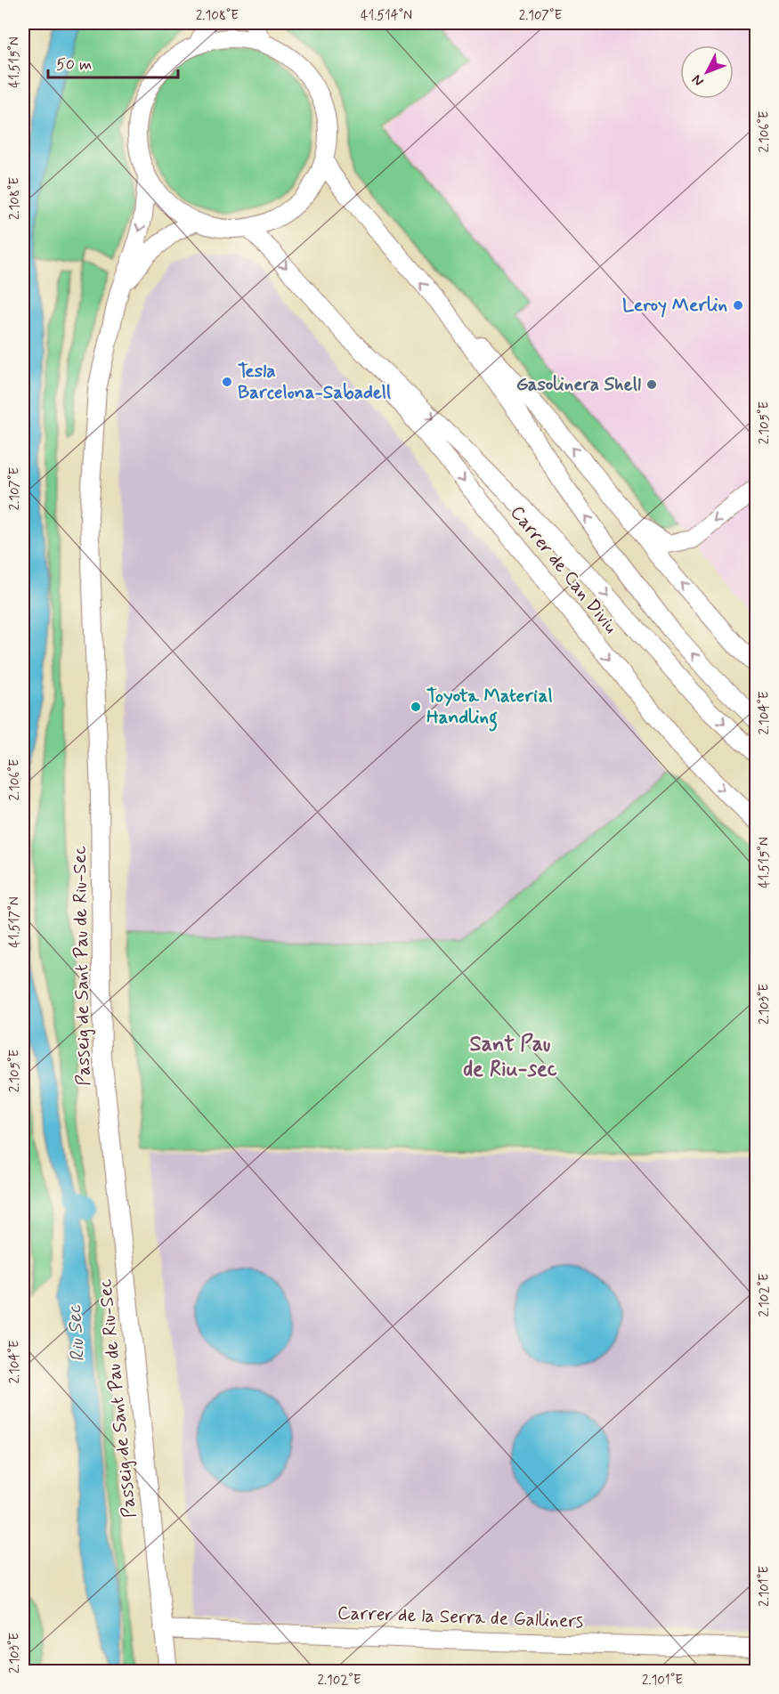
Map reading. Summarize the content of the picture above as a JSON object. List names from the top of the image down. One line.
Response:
{"streets":{"street":["Carrer de Can Diviu","Passeig de Sant Pau de Riu-Sec","Carrer de la Serra de Galliners"]},"crossings":[["Carrer de Can Diviu","Passeig de Sant Pau de Riu-Sec"],["Passeig de Sant Pau de Riu-Sec","Carrer de la Serra de Galliners"]],"districts":["Sant Pau de Riu-sec"],"water":["Riu Sec"],"places":["Leroy Merlin","Tesla Barcelona-Sabadell","Gasolinera Shell","Toyota Material Handling"],"scale_bar":"50 m","north":"bottom left","coordinates":["2.108°E","41.514°N","2.107°E","41.515°N","2.106°E","2.105°E","2.104°E","41.517°N","2.103°E","2.102°E","2.101°E"]}
